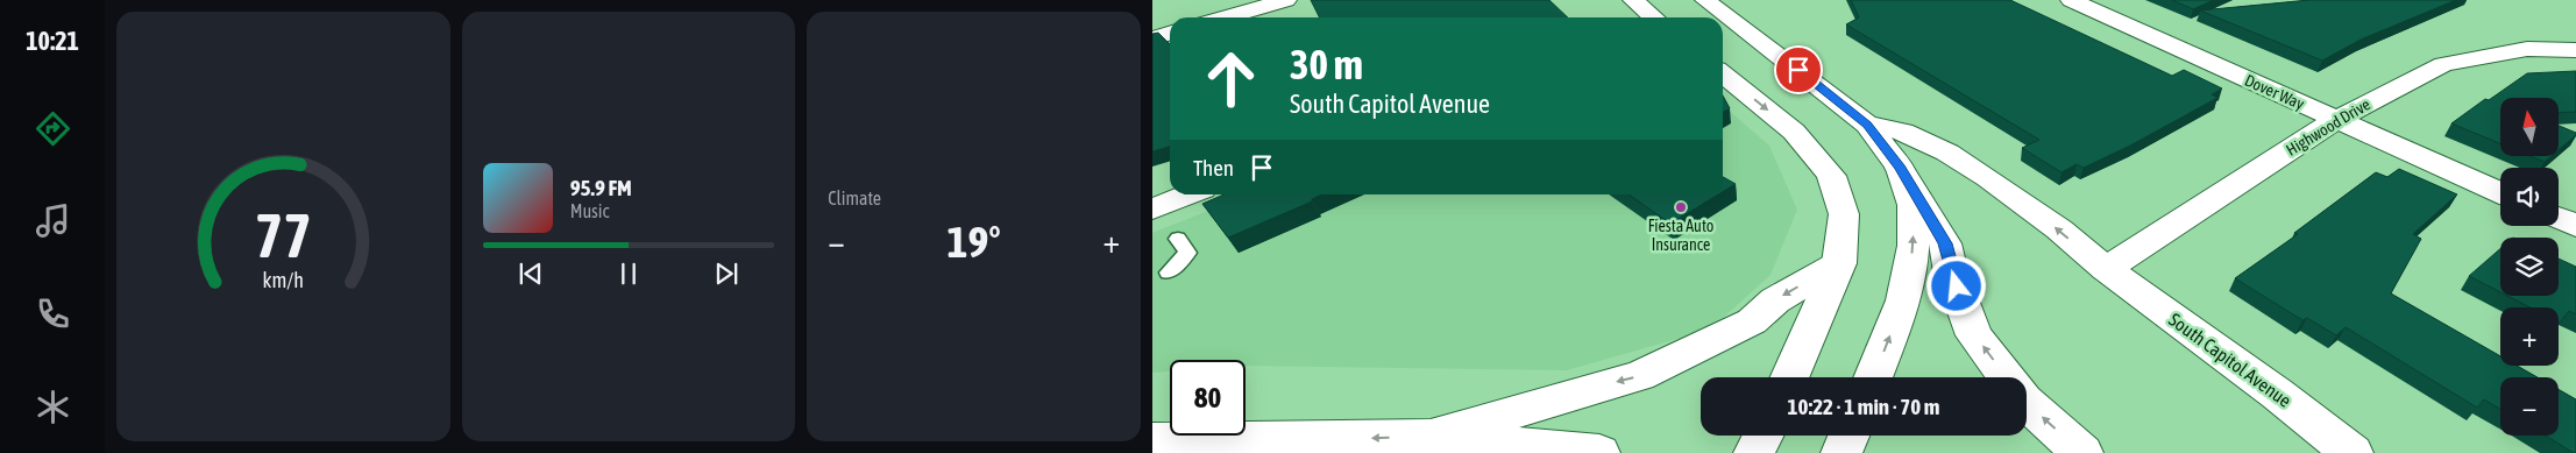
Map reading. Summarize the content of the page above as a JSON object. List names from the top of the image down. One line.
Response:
{"streets":{"main road":["Dover Way","Highwood Drive","South Capitol Avenue"]},"crossings":[["Dover Way","Highwood Drive"],["Highwood Drive","South Capitol Avenue"]],"one_way":["South Capitol Avenue"],"places":["Fiesta Auto Insurance"],"north":"top","page":{"tabs":"10:21","tile":"Climate","turn":["30 m","South Capitol Avenue"],"map_buttons":["+","−"],"then":"Then","song":["95.9 FM","Music"],"heat":["−","19°","+"],"limit":"80","trip":"10:22 · 1 min · 70 m","gauge":["77","km/h"]}}
